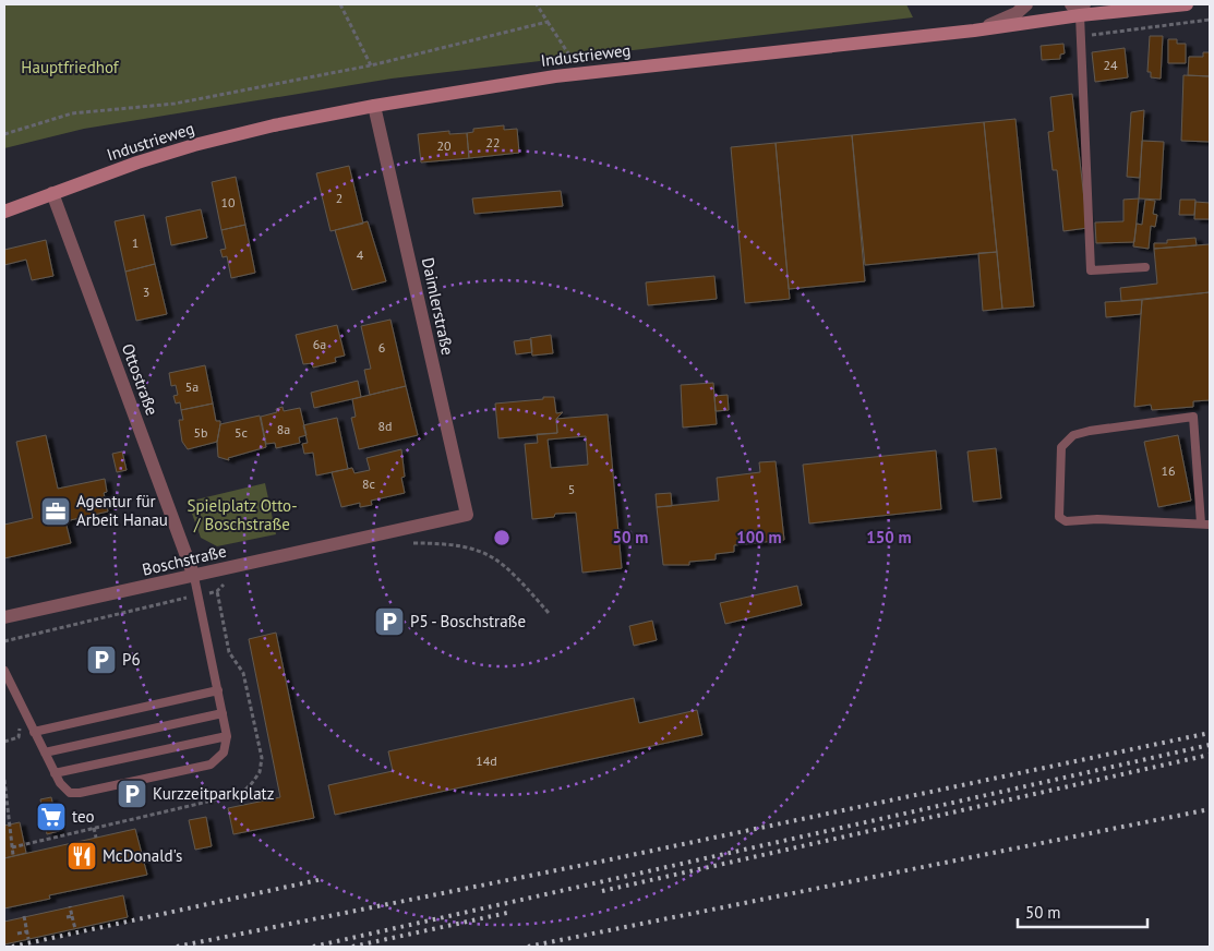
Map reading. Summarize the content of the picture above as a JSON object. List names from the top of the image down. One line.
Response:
{"streets":{"street":["Industrieweg","Daimlerstraße","Ottostraße","Boschstraße"]},"crossings":[["Industrieweg","Daimlerstraße"],["Industrieweg","Ottostraße"],["Daimlerstraße","Boschstraße"],["Ottostraße","Boschstraße"]],"parks":["Hauptfriedhof","Spielplatz Otto- / Boschstraße"],"places":{"office":["Agentur für Arbeit Hanau"],"parking":["P5 - Boschstraße","P6","Kurzzeitparkplatz"],"supermarket":["teo"],"restaurant":["McDonald's"]},"house_numbers":["24","22","20","2","10","1","4","3","6a","6","5a","8d","8a","5b","5c","16","8c","5","14d"],"scale_bar":"50 m","rings":["50 m","100 m","150 m"]}
